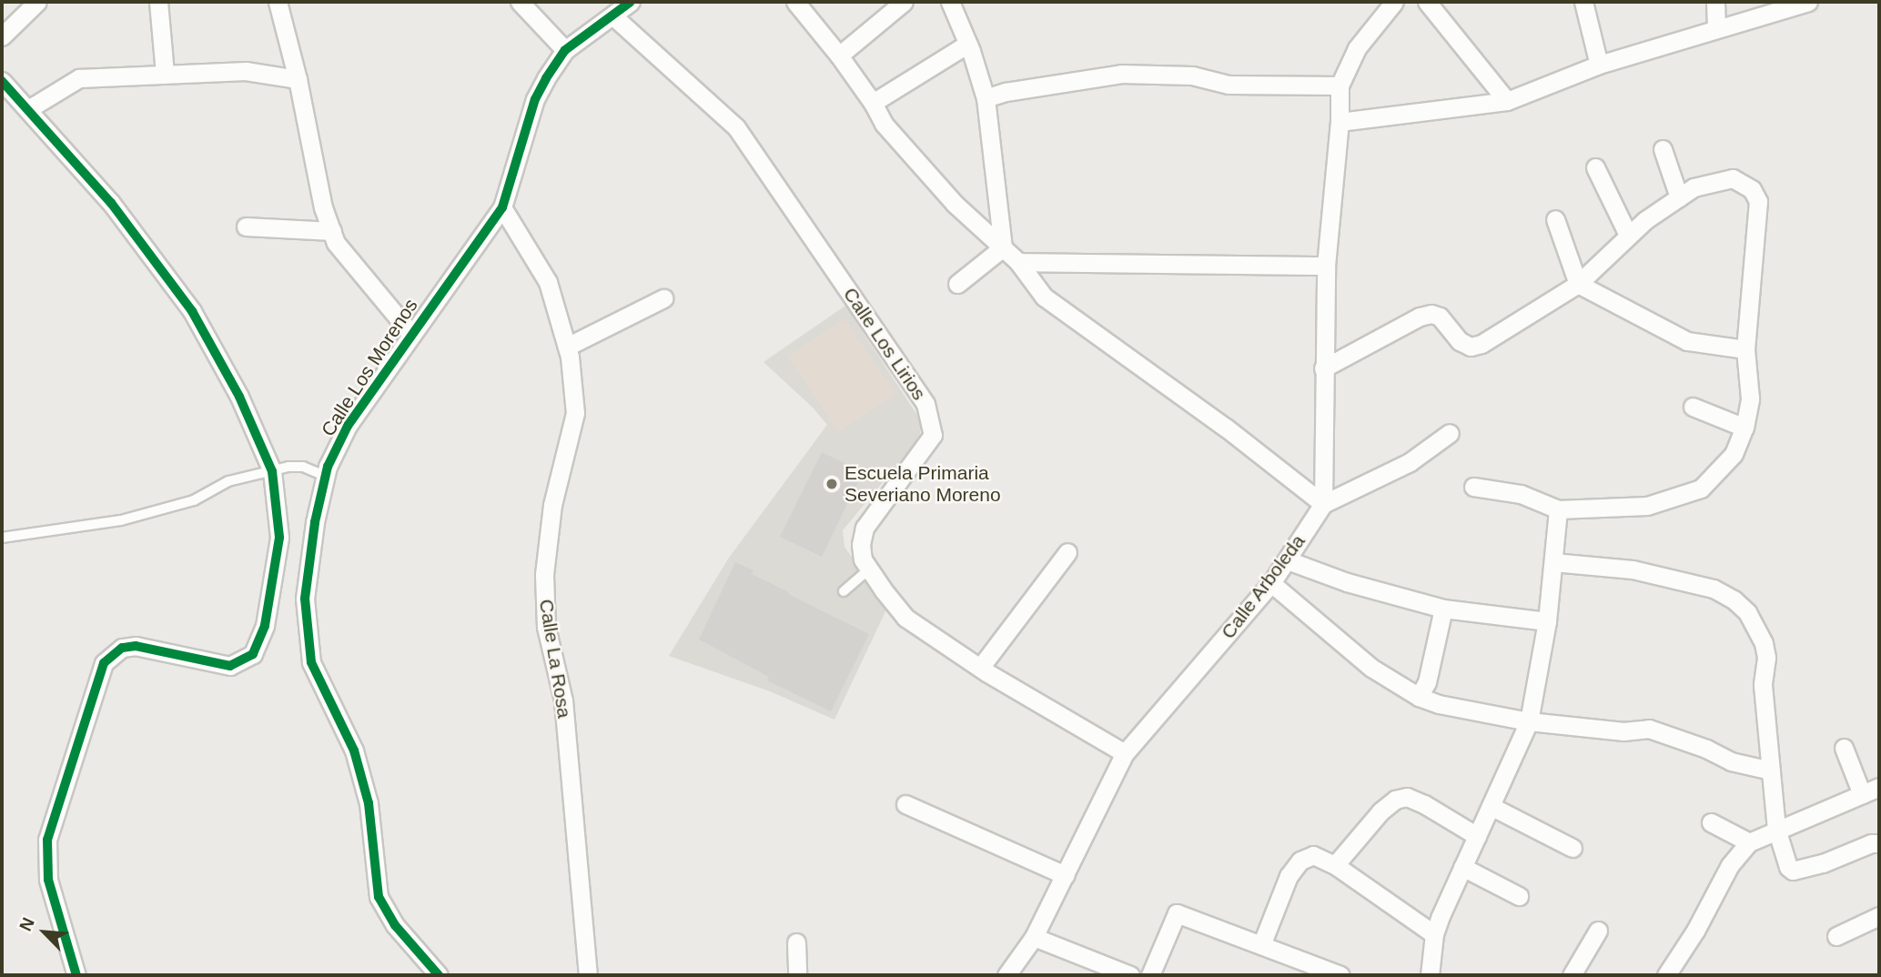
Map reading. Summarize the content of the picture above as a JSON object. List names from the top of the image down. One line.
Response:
{"streets":{"street":["Calle Los Lirios","Calle Los Morenos","Calle Arboleda","Calle La Rosa"]},"crossings":[["Calle Los Lirios","Calle Los Morenos"],["Calle Los Lirios","Calle Arboleda"],["Calle Los Morenos","Calle La Rosa"]],"places":["Escuela Primaria Severiano Moreno"],"north":"top left"}
